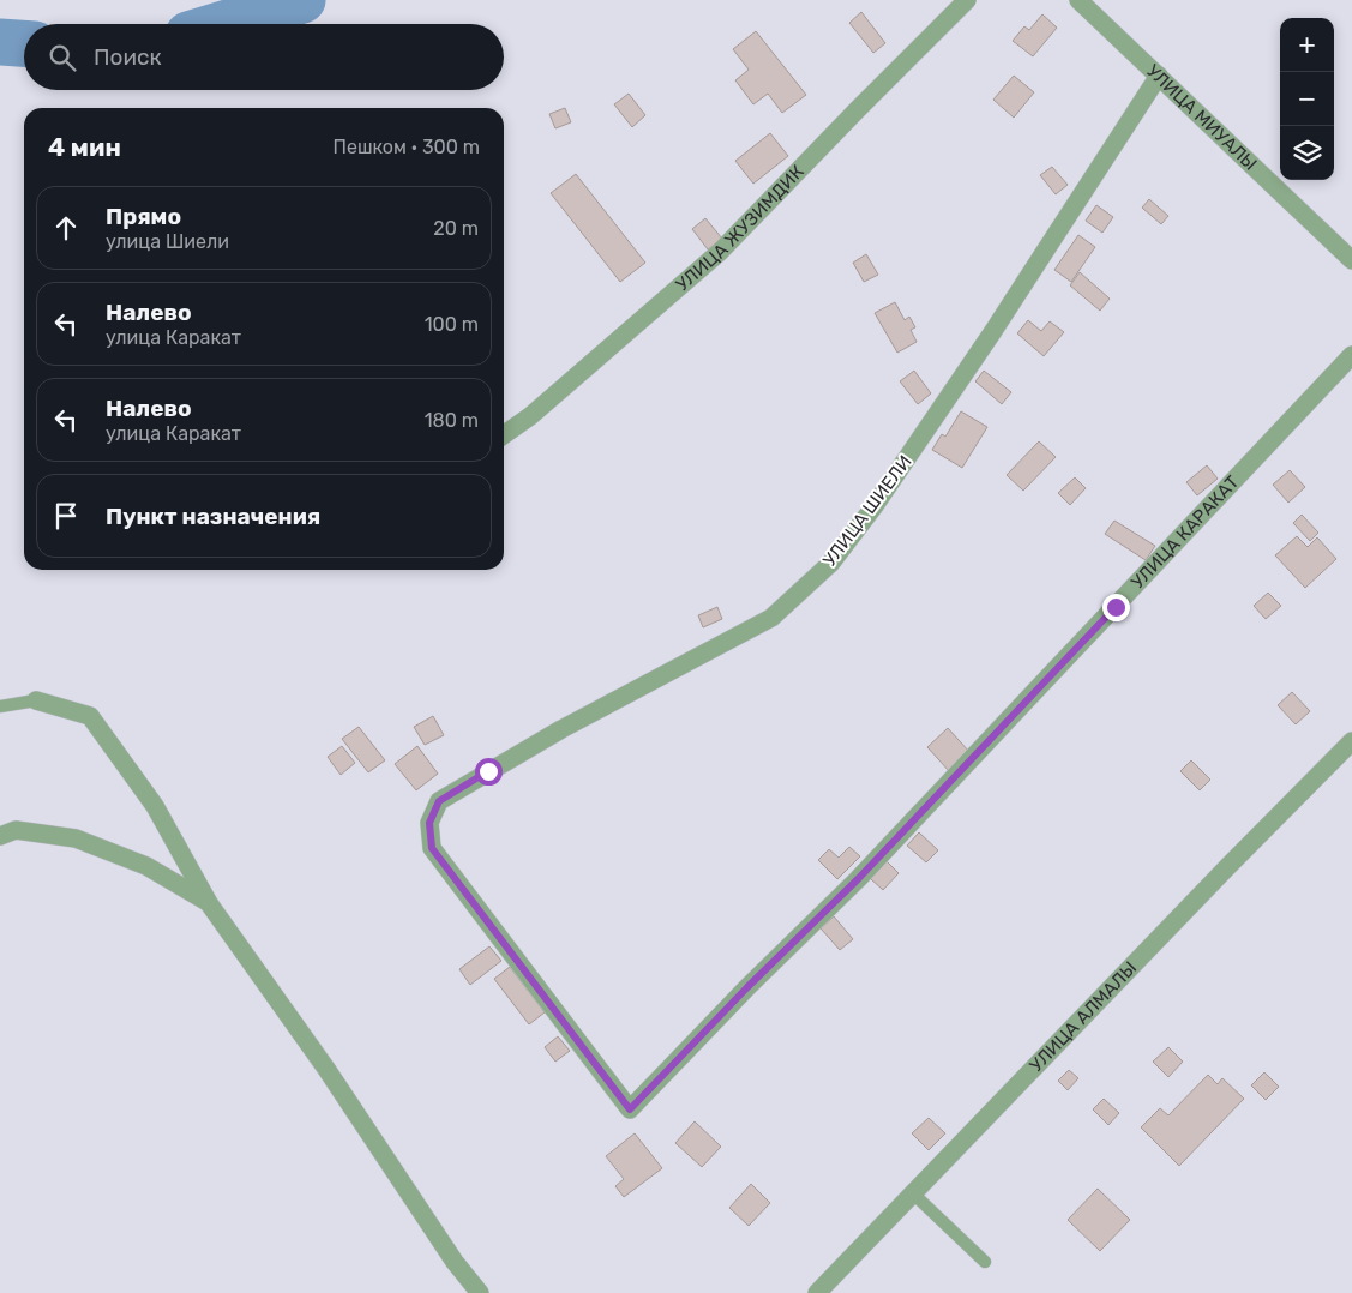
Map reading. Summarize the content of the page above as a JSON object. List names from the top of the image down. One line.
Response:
{"streets":{"street":["УЛИЦА МИУАЛЫ","УЛИЦА ЖУЗИМДИК","УЛИЦА ШИЕЛИ","УЛИЦА КАРАКАТ","УЛИЦА АЛМАЛЫ"]},"crossings":[["УЛИЦА МИУАЛЫ","УЛИЦА ШИЕЛИ"],["УЛИЦА ШИЕЛИ","УЛИЦА КАРАКАТ"]],"page":{"map_buttons":["+","−"],"search":"Поиск","heading":["4 мин","Пешком · 300 m"],"list":[["Прямо","улица Шиели","20 m"],["Налево","улица Каракат","100 m"],["Налево","улица Каракат","180 m"],"Пункт назначения"]}}
